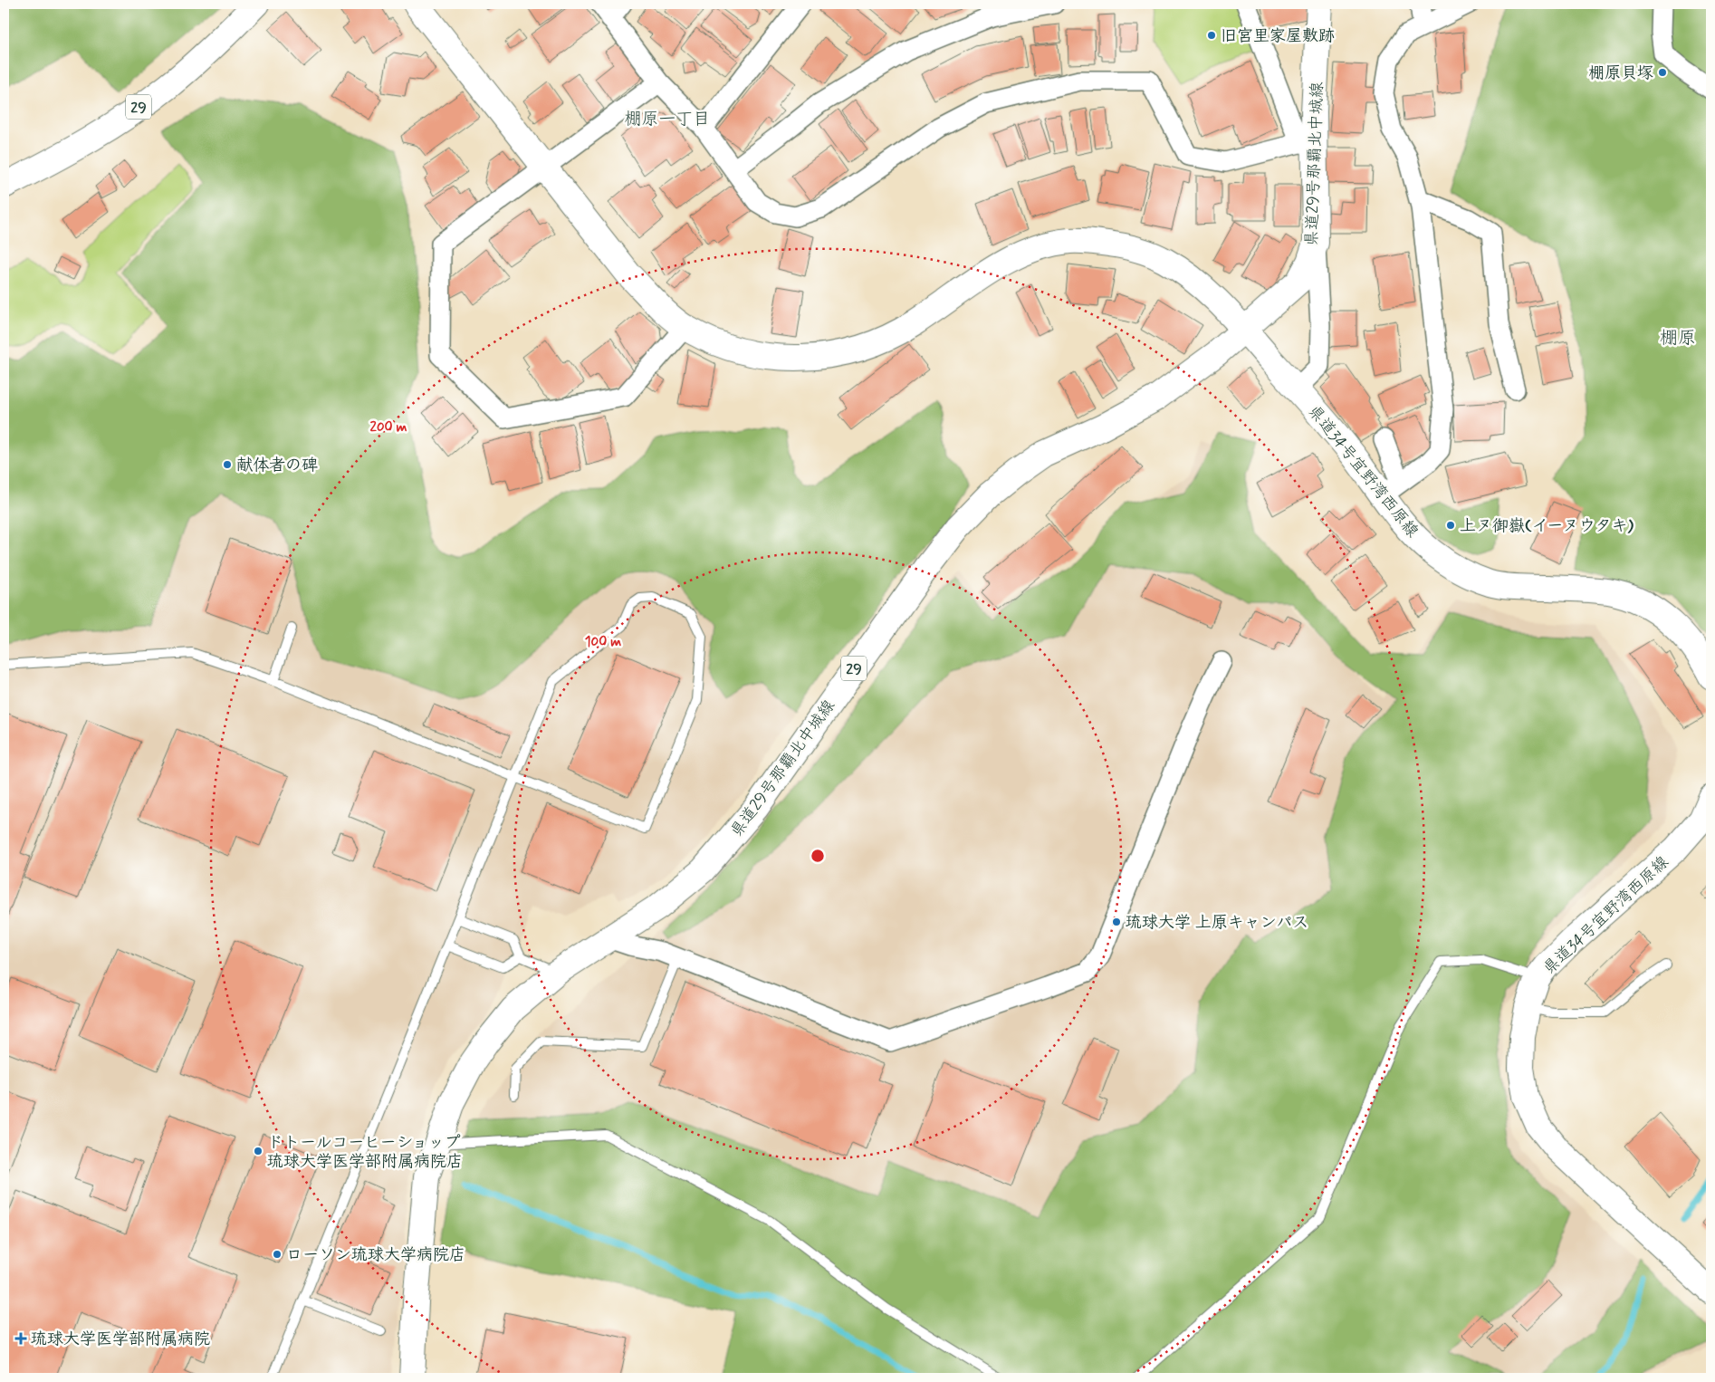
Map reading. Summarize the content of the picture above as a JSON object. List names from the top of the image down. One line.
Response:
{"streets":{"main road":["29","県道29号那覇北中城線","県道34号宜野湾西原線"]},"crossings":[["県道29号那覇北中城線","県道34号宜野湾西原線"]],"districts":["棚原一丁目","棚原"],"places":{"other":["旧宮里家屋敷跡","棚原貝塚","献体者の碑","上ヌ御嶽(イーヌウタキ)","琉球大学 上原キャンパス","ドトールコーヒーショップ 琉球大学医学部附属病院店","ローソン琉球大学病院店"],"health":["琉球大学医学部附属病院"]},"rings":["200 m","100 m"]}
